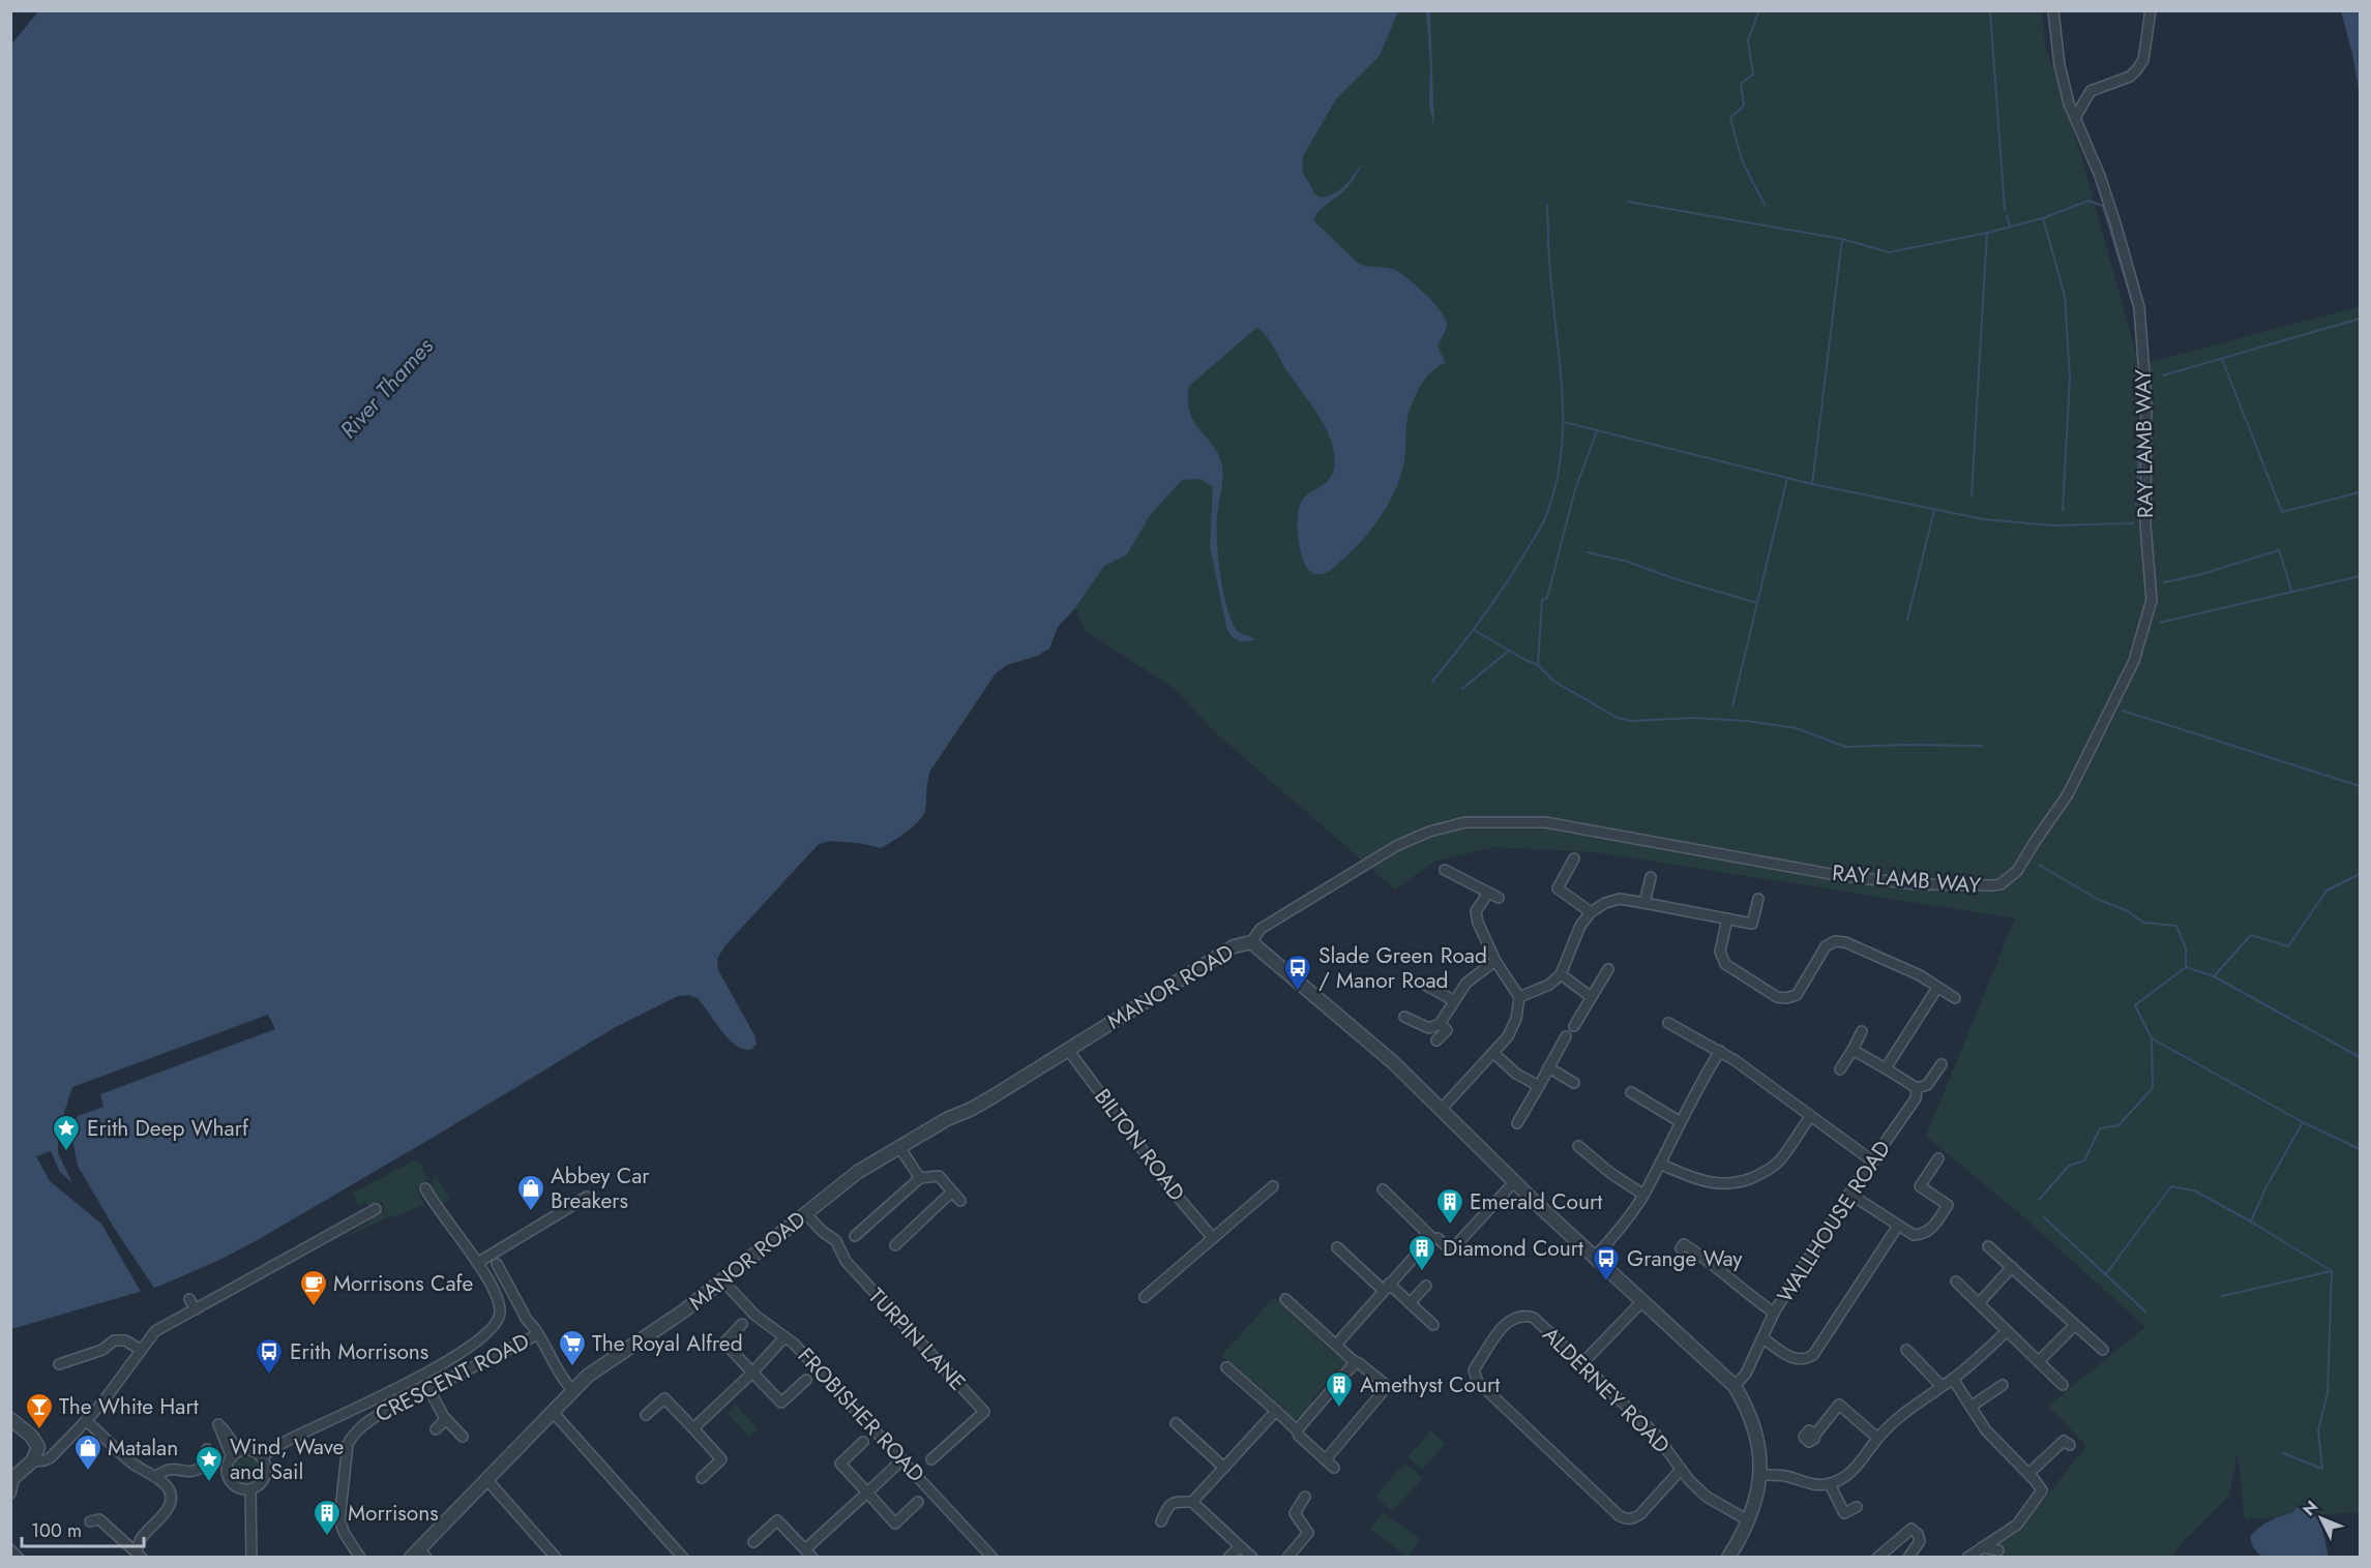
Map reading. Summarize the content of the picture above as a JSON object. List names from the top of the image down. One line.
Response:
{"streets":{"street":["RAY LAMB WAY","MANOR ROAD","BILTON ROAD","WALLHOUSE ROAD","TURPIN LANE","CRESCENT ROAD","ALDERNEY ROAD","FROBISHER ROAD"]},"crossings":[["RAY LAMB WAY","MANOR ROAD"],["MANOR ROAD","BILTON ROAD"],["MANOR ROAD","WALLHOUSE ROAD"],["MANOR ROAD","TURPIN LANE"],["MANOR ROAD","ALDERNEY ROAD"],["MANOR ROAD","FROBISHER ROAD"]],"water":["River Thames"],"places":{"bus stop":["Slade Green Road / Manor Road","Grange Way","Erith Morrisons"],"place":["Erith Deep Wharf","Wind, Wave and Sail"],"shop":["Abbey Car Breakers","Matalan"],"building":["Emerald Court","Diamond Court","Amethyst Court","Morrisons"],"cafe":["Morrisons Cafe"],"supermarket":["The Royal Alfred"],"bar":["The White Hart"]},"scale_bar":"100 m","north":"top left"}
